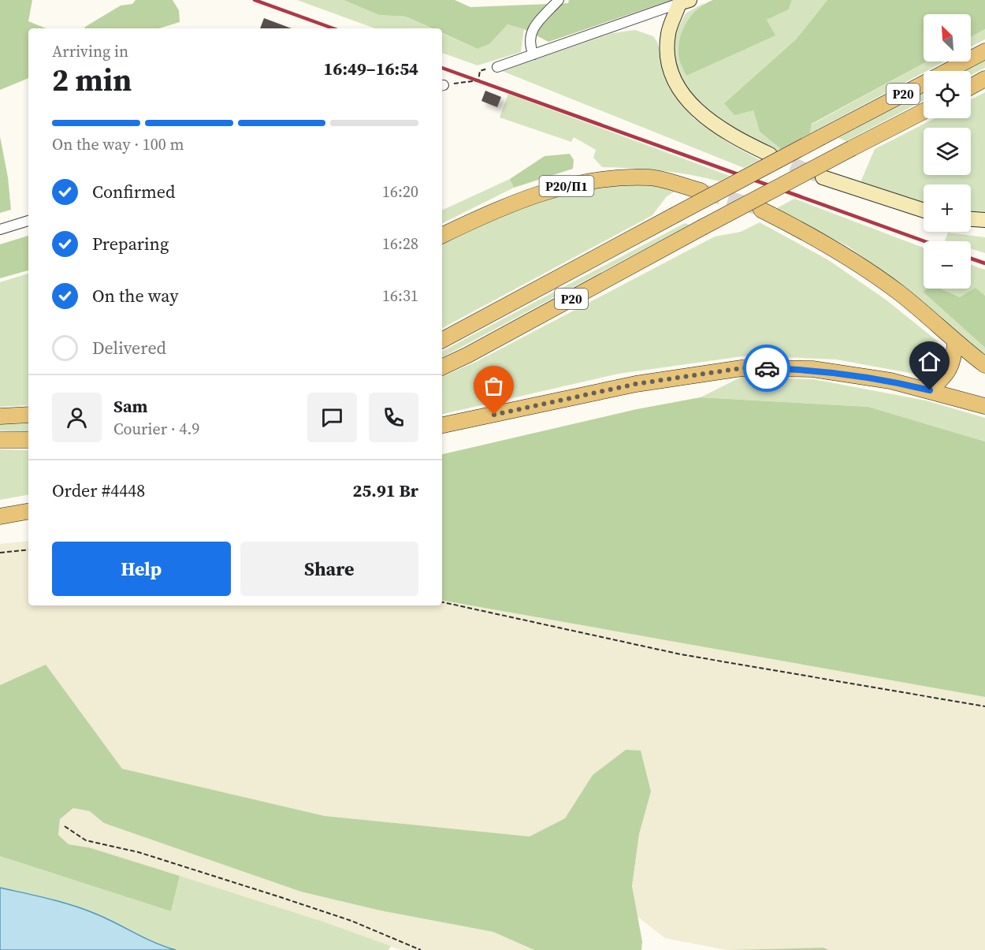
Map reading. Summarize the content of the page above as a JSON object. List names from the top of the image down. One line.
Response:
{"streets":{"main road":["Р20","Р20/П1"]},"north":"top left","page":{"map_buttons":["+","−"],"heading":["2 min","Arriving in","16:49–16:54"],"panel":["Sam","Courier · 4.9","Order #4448","25.91 Br"],"bar":"On the way · 100 m","list":[["Confirmed","16:20"],["Preparing","16:28"],["On the way","16:31"],"Delivered"],"buttons":["Help","Share"]}}
